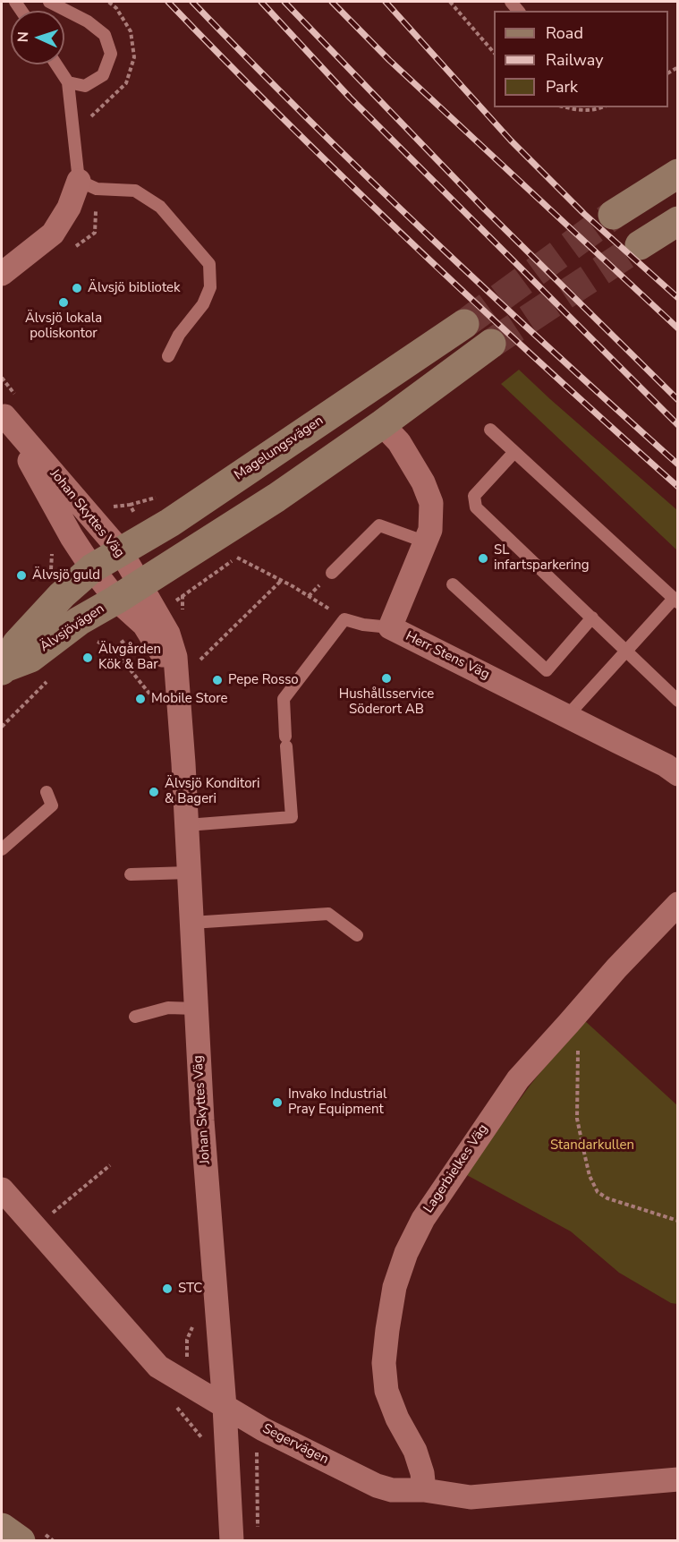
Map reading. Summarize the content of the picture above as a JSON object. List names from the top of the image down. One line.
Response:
{"streets":{"main road":["Magelungsvägen","Älvsjövägen"],"street":["Johan Skyttes Väg","Herr Stens Väg","Lagerbielkes Väg","Segervägen"]},"crossings":[["Magelungsvägen","Johan Skyttes Väg"],["Magelungsvägen","Älvsjövägen"],["Johan Skyttes Väg","Älvsjövägen"],["Johan Skyttes Väg","Segervägen"],["Lagerbielkes Väg","Segervägen"]],"parks":["Standarkullen"],"places":["Älvsjö bibliotek","Älvsjö lokala poliskontor","SL infartsparkering","Älvsjö guld","Älvgården Kök & Bar","Hushållsservice Söderort AB","Pepe Rosso","Mobile Store","Älvsjö Konditori & Bageri","Invako Industrial Pray Equipment","STC"],"legend":["Road","Railway","Park"],"north":"left"}
